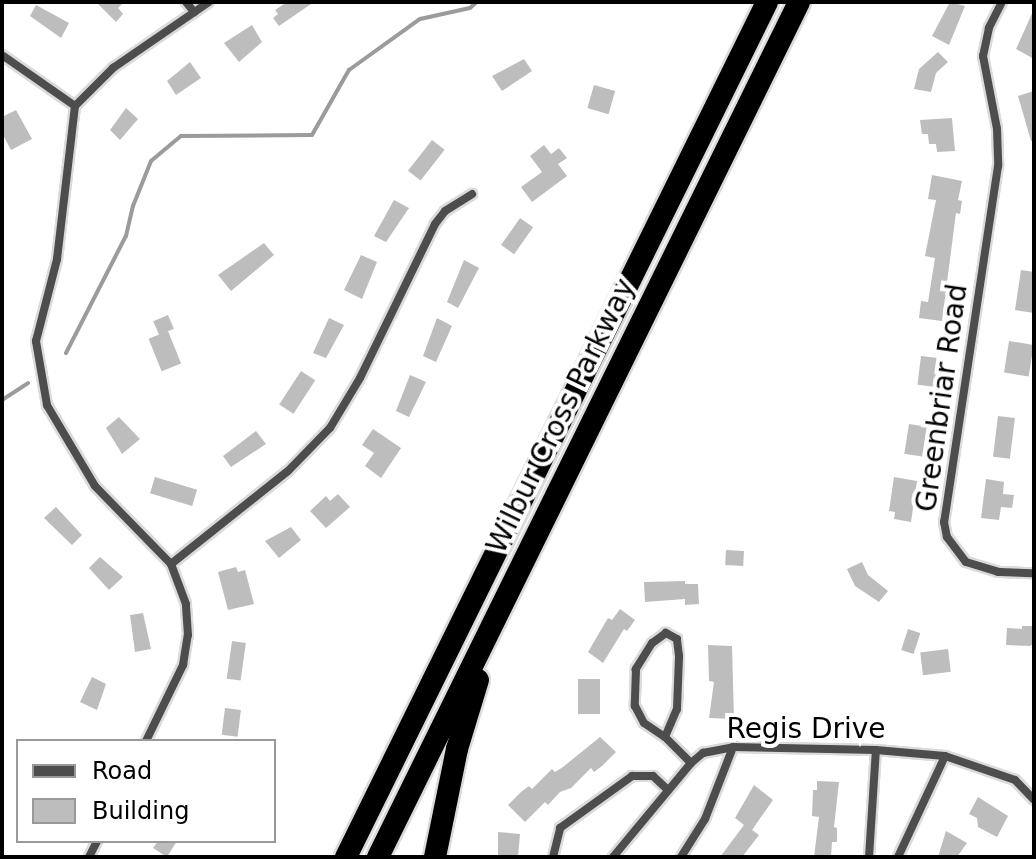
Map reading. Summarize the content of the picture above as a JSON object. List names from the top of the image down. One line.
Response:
{"streets":{"highway":["Wilbur Cross Parkway"],"street":["Greenbriar Road","Regis Drive"]},"legend":["Road","Building"]}
